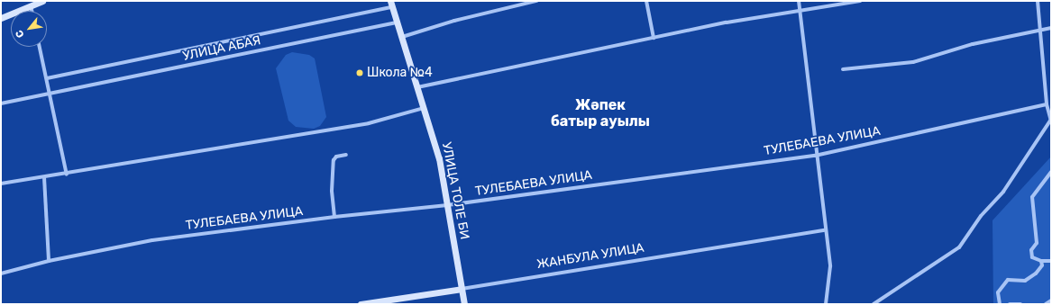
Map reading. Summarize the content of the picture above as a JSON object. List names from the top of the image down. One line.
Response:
{"streets":{"main road":["УЛИЦА ТОЛЕ БИ","ЖАНБУЛА УЛИЦА"],"street":["УЛИЦА АБАЯ","ТУЛЕБАЕВА УЛИЦА"]},"crossings":[["УЛИЦА АБАЯ","УЛИЦА ТОЛЕ БИ"],["ТУЛЕБАЕВА УЛИЦА","УЛИЦА ТОЛЕ БИ"],["УЛИЦА ТОЛЕ БИ","ЖАНБУЛА УЛИЦА"]],"districts":["Жәпек батыр ауылы"],"places":["Школа №4"],"north":"bottom left"}
